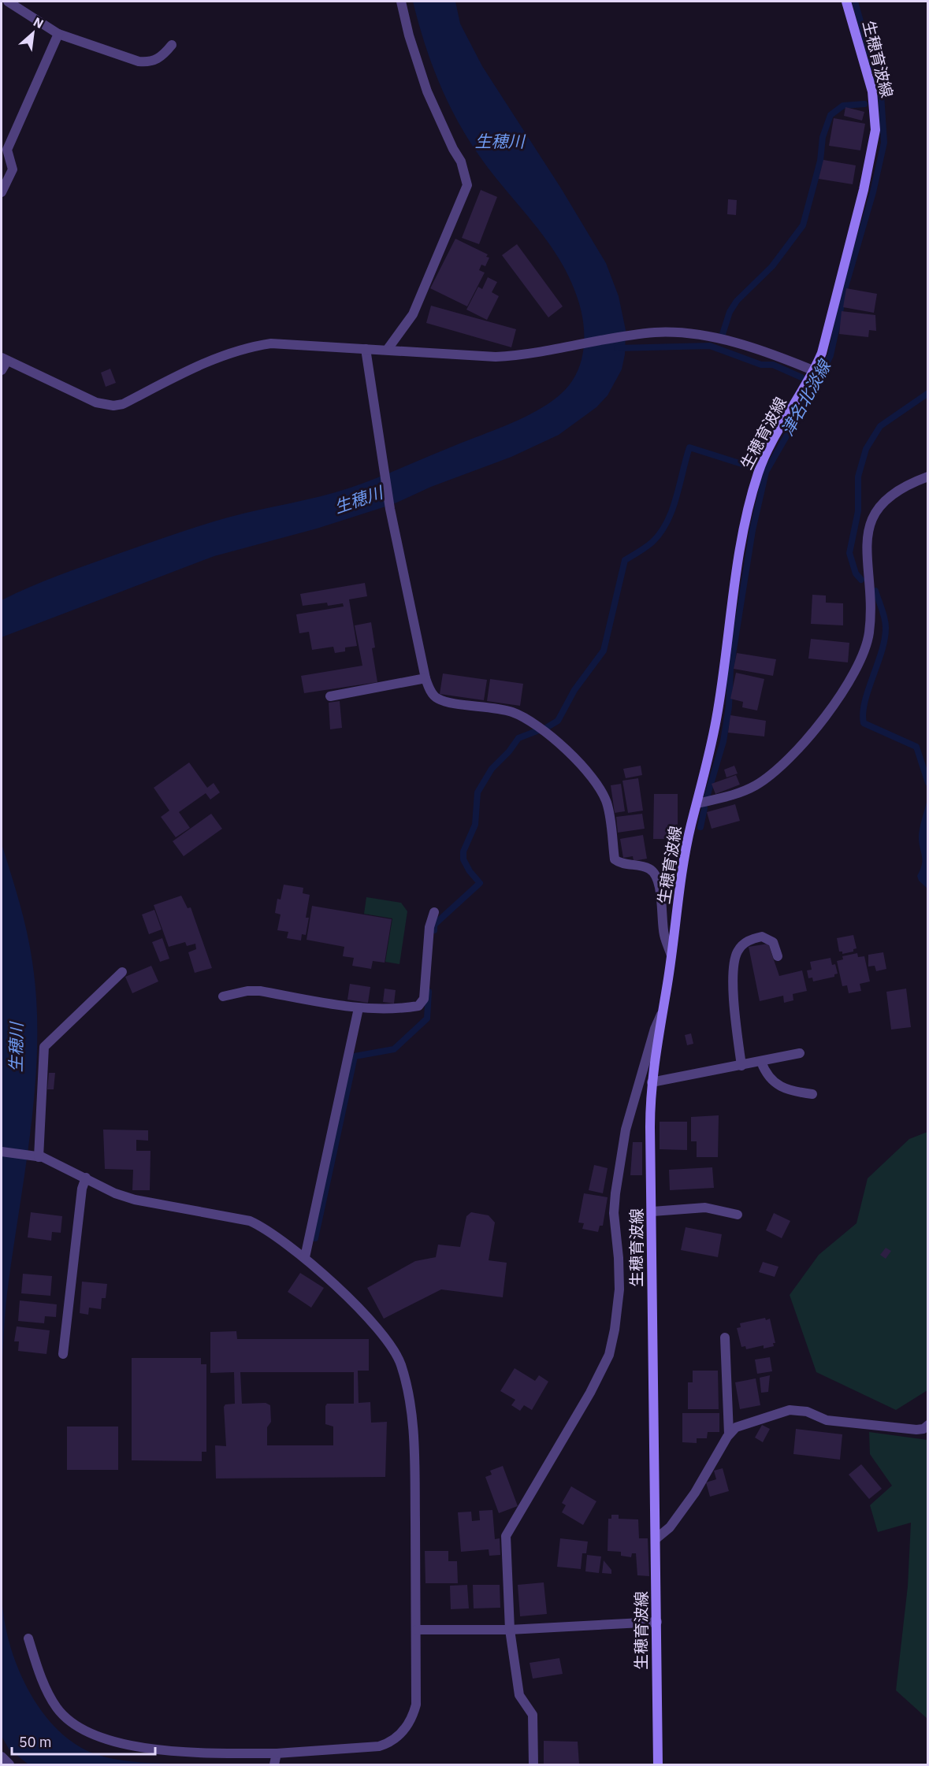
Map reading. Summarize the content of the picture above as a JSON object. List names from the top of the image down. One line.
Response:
{"streets":{"main road":["生穂育波線"]},"water":["生穂川","津名北淡線"],"scale_bar":"50 m","north":"top right"}
